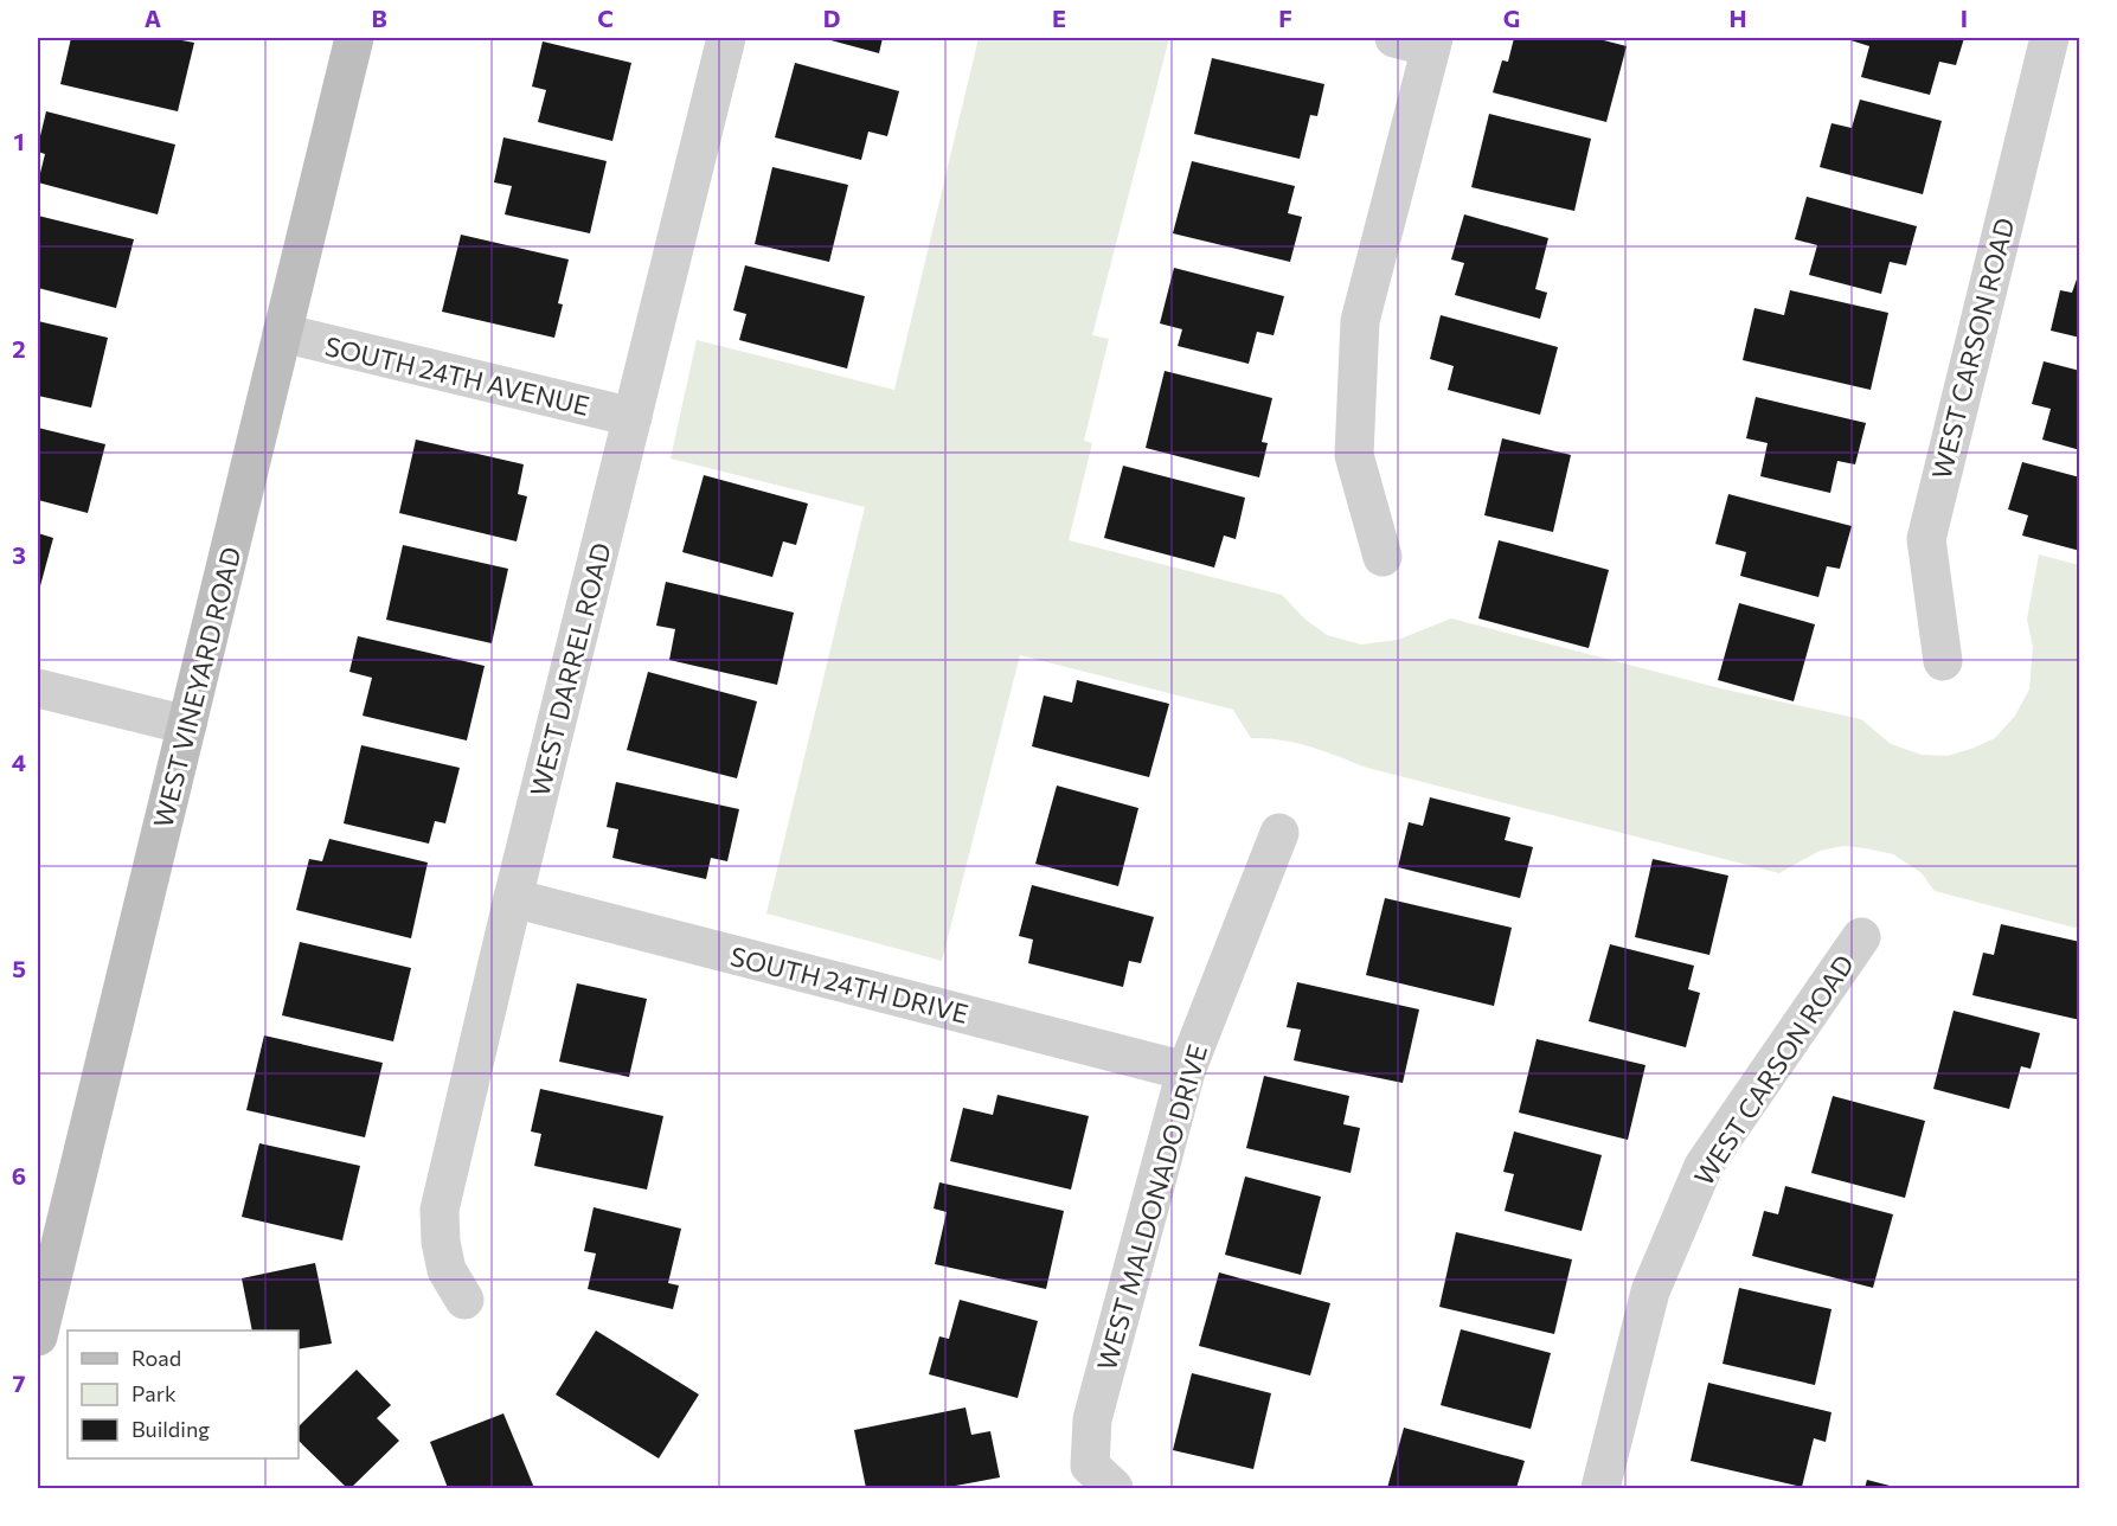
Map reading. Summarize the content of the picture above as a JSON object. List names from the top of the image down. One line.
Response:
{"streets":{"street":["WEST CARSON ROAD","SOUTH 24TH AVENUE","WEST DARREL ROAD","WEST VINEYARD ROAD","SOUTH 24TH DRIVE","WEST MALDONADO DRIVE"]},"crossings":[["SOUTH 24TH AVENUE","WEST DARREL ROAD"],["SOUTH 24TH AVENUE","WEST VINEYARD ROAD"],["WEST DARREL ROAD","SOUTH 24TH DRIVE"],["SOUTH 24TH DRIVE","WEST MALDONADO DRIVE"]],"legend":["Road","Park","Building"],"grid":{"columns":["A","B","C","D","E","F","G","H","I"],"rows":["1","2","3","4","5","6","7"]}}
